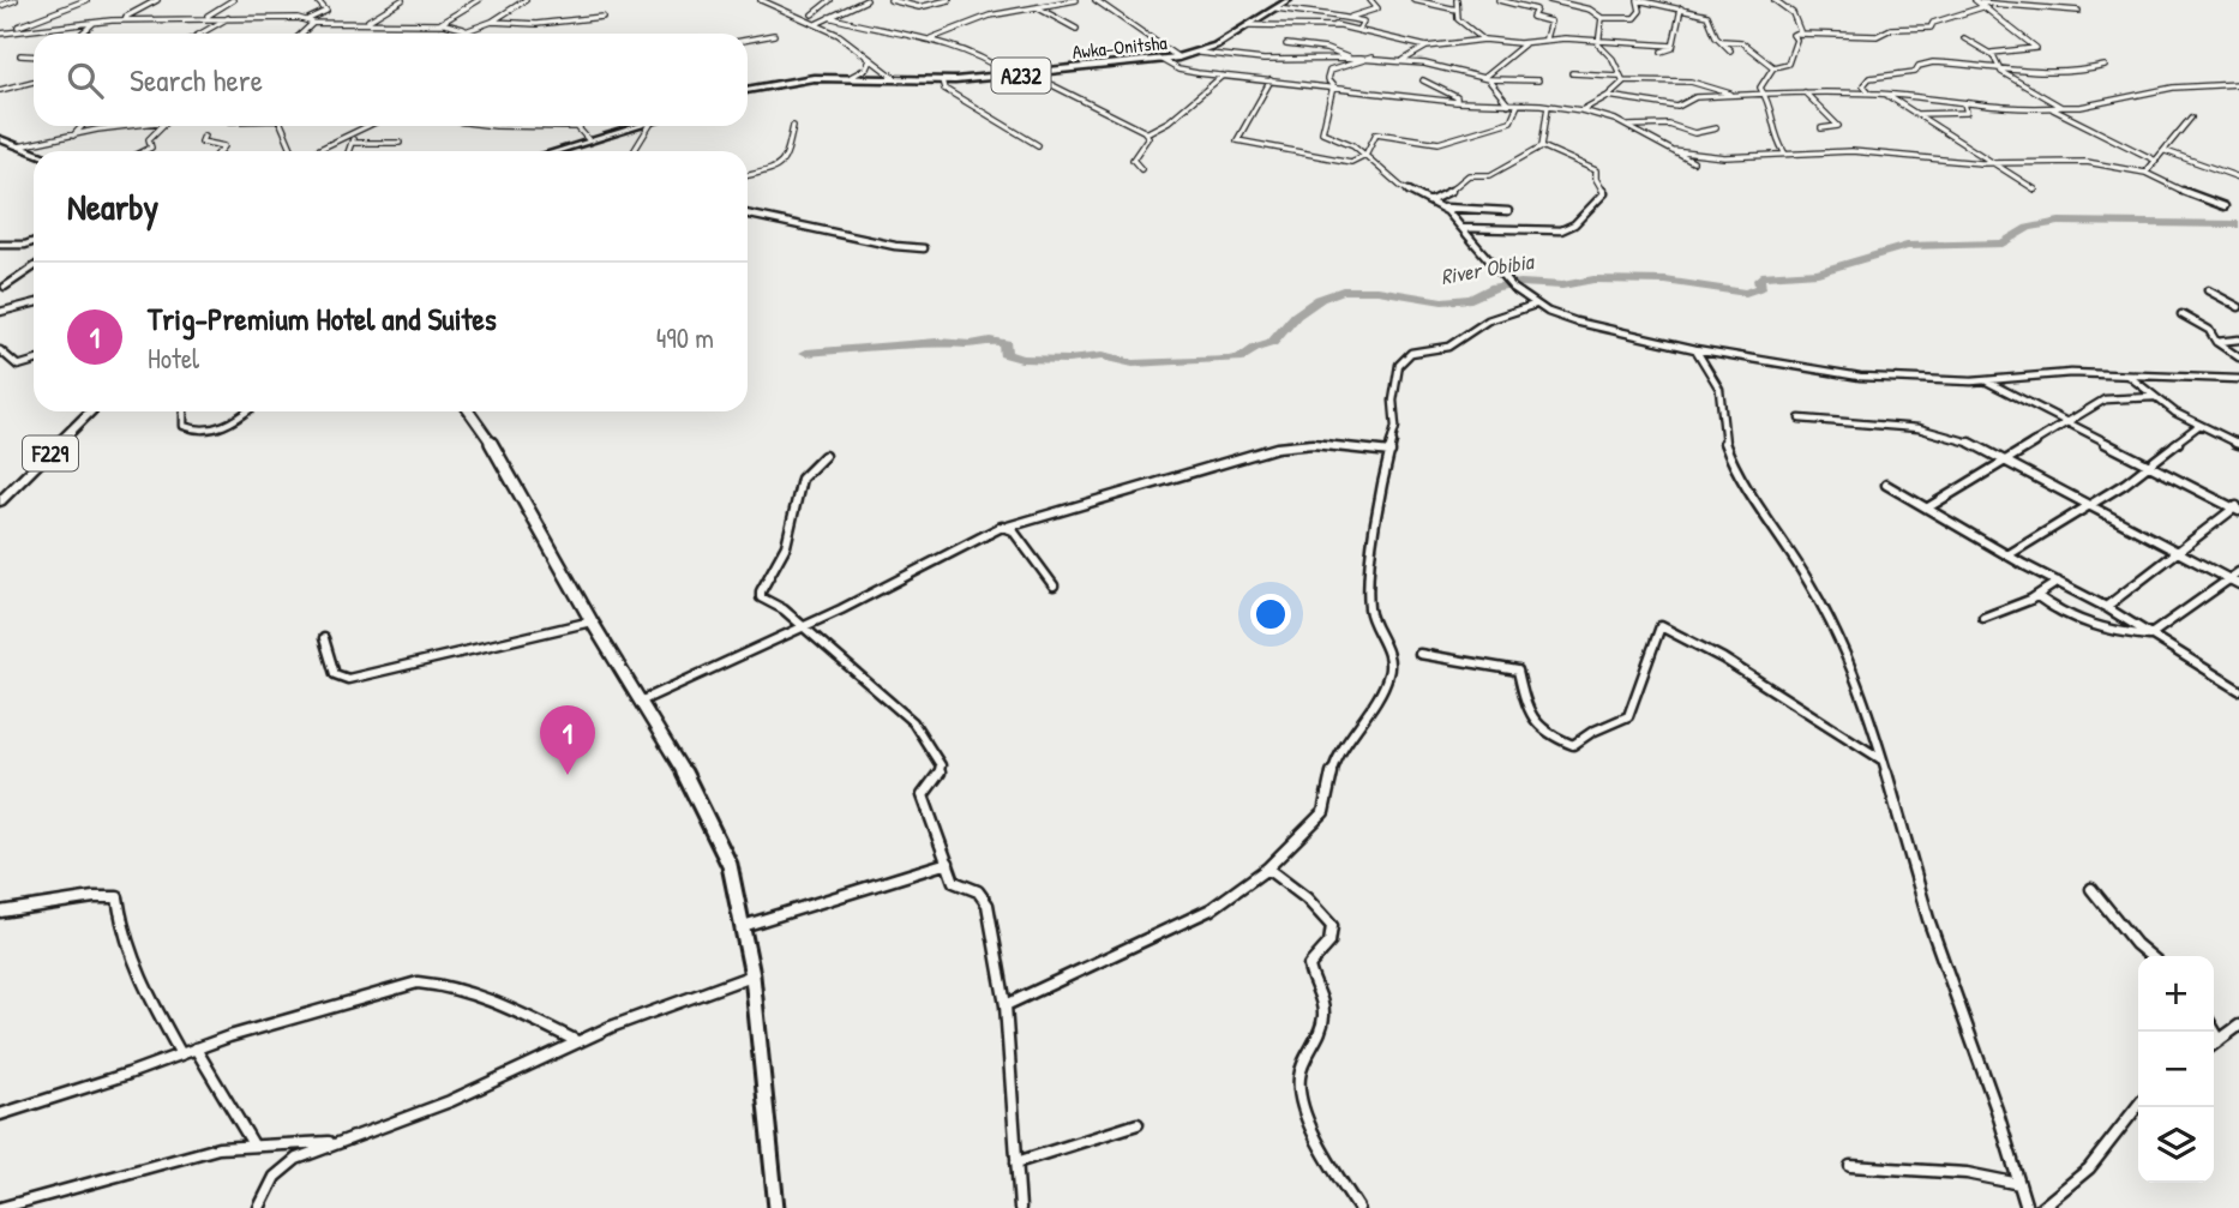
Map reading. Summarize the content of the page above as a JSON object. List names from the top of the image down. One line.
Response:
{"streets":{"main road":["Awka-Onitsha","A232","F229"]},"water":["River Obibia"],"page":{"search":"Search here","heading":"Nearby","list":[{"mark":"1","name":"Trig-Premium Hotel and Suites","note":"Hotel","value":"490 m"}],"pins":"1","map_buttons":["+","−"]}}
